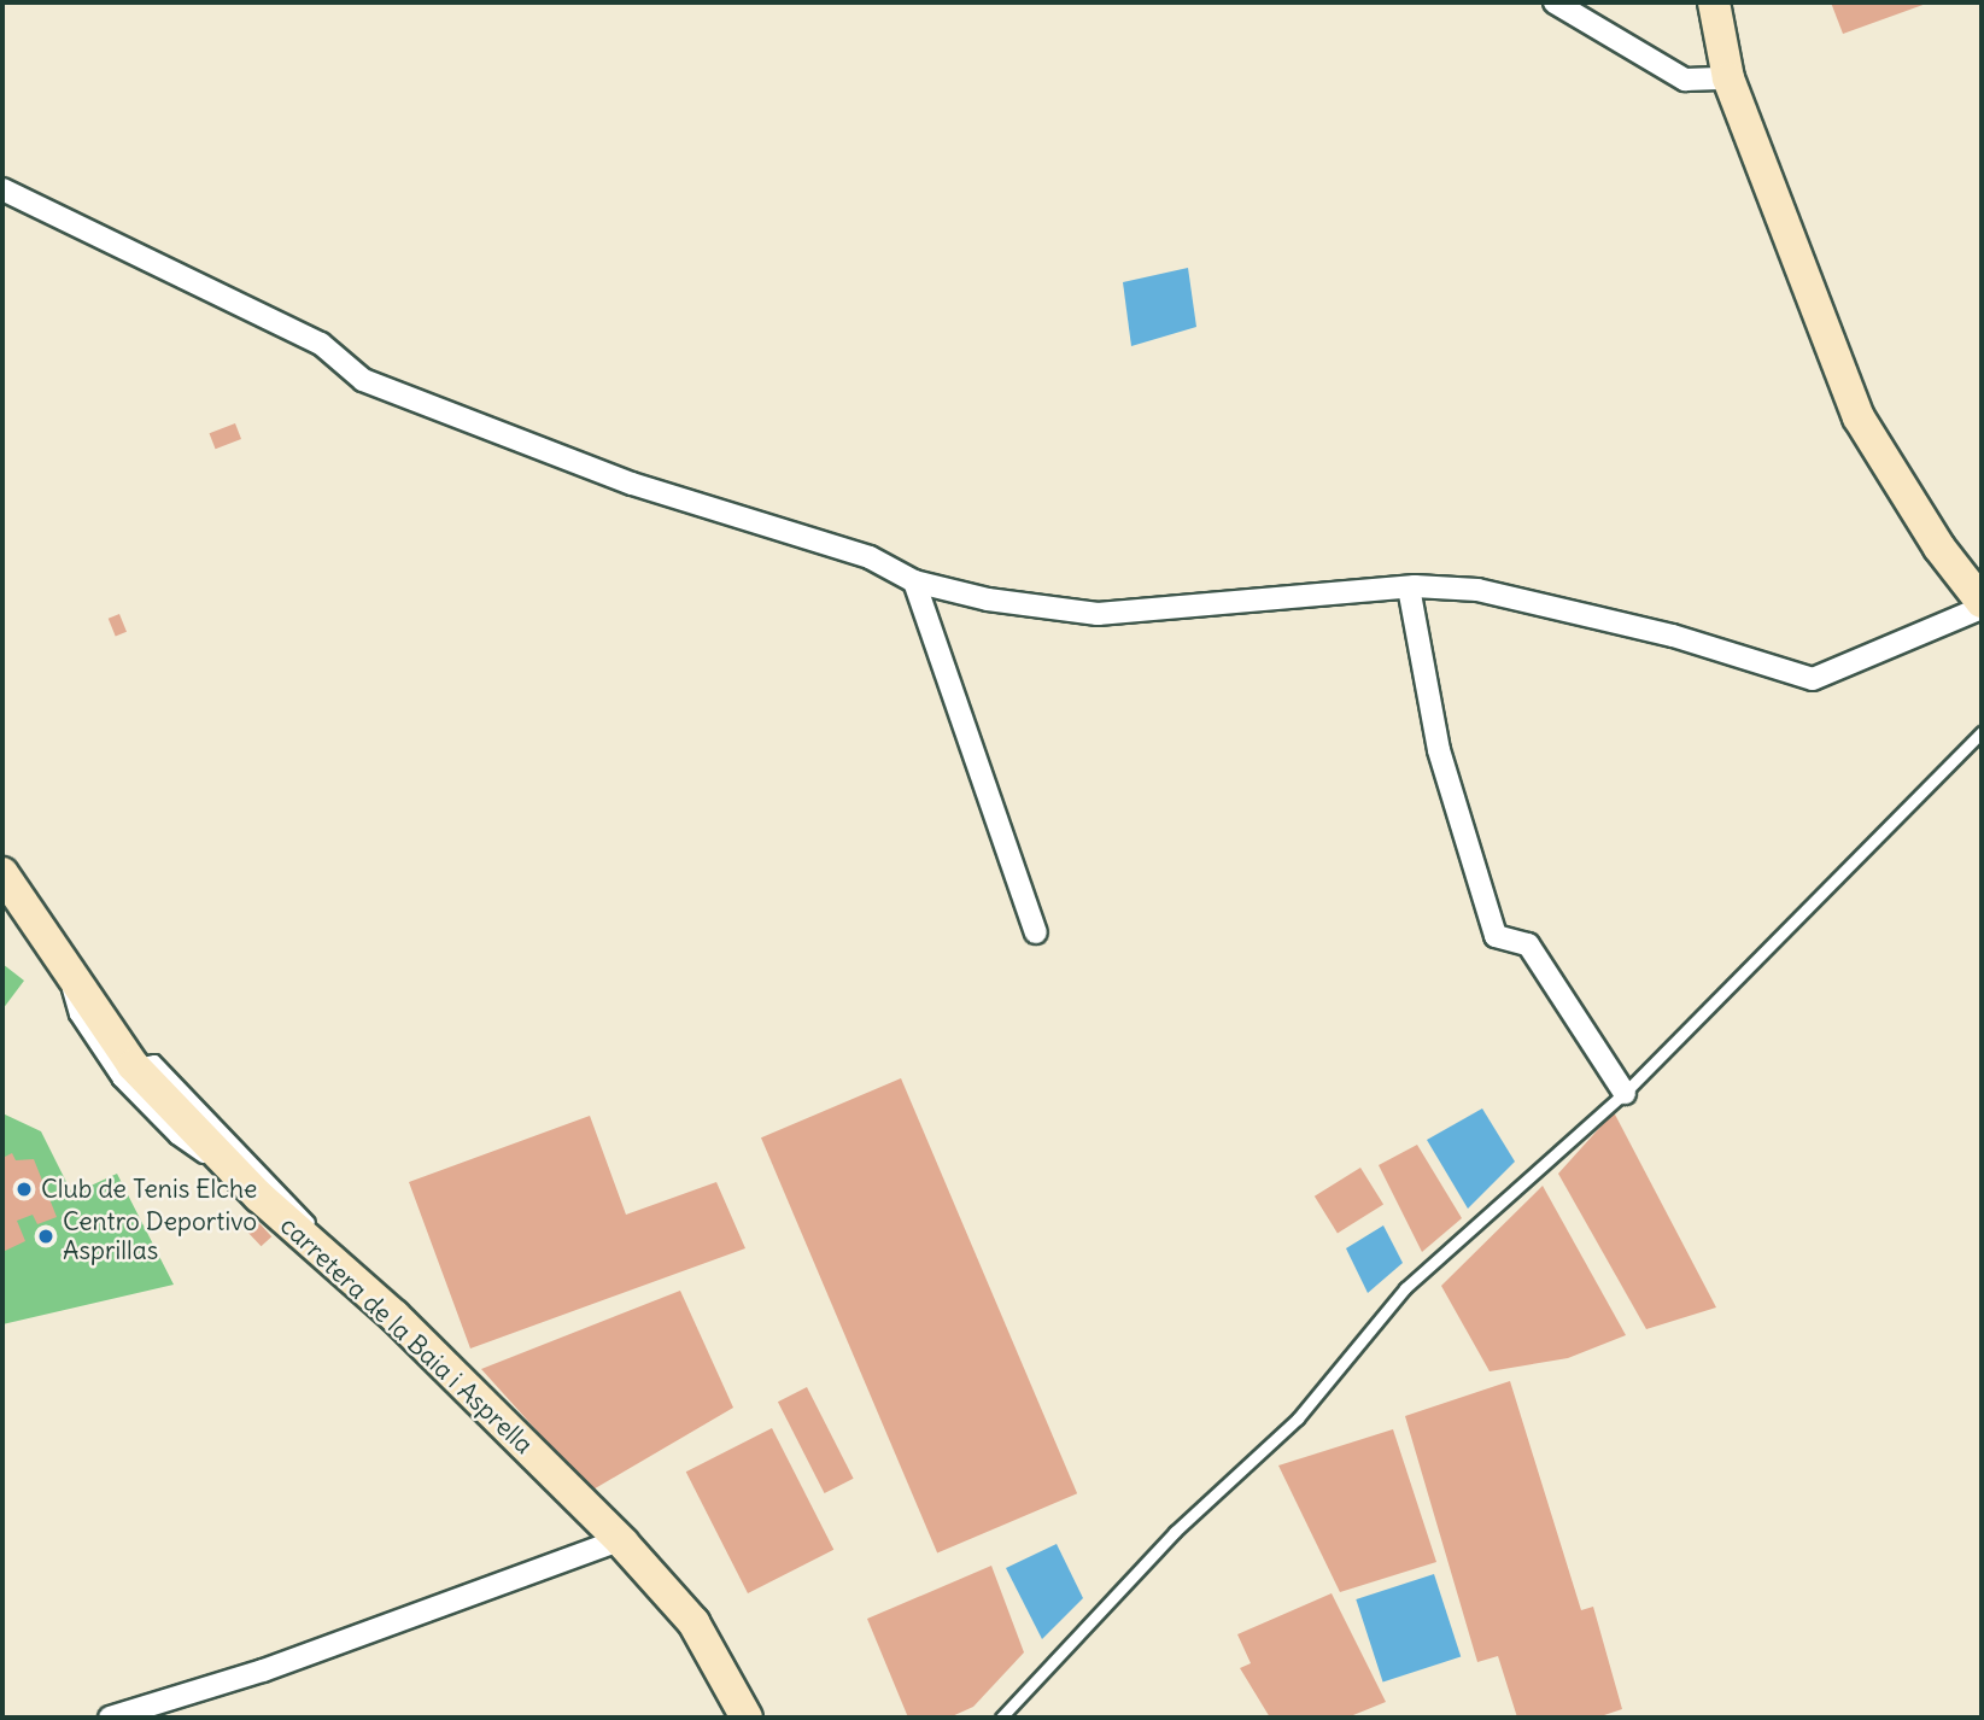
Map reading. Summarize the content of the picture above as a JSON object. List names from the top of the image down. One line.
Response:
{"streets":{"main road":["carretera de la Baia i Asprella"]},"places":["Club de Tenis Elche","Centro Deportivo Asprillas"]}
